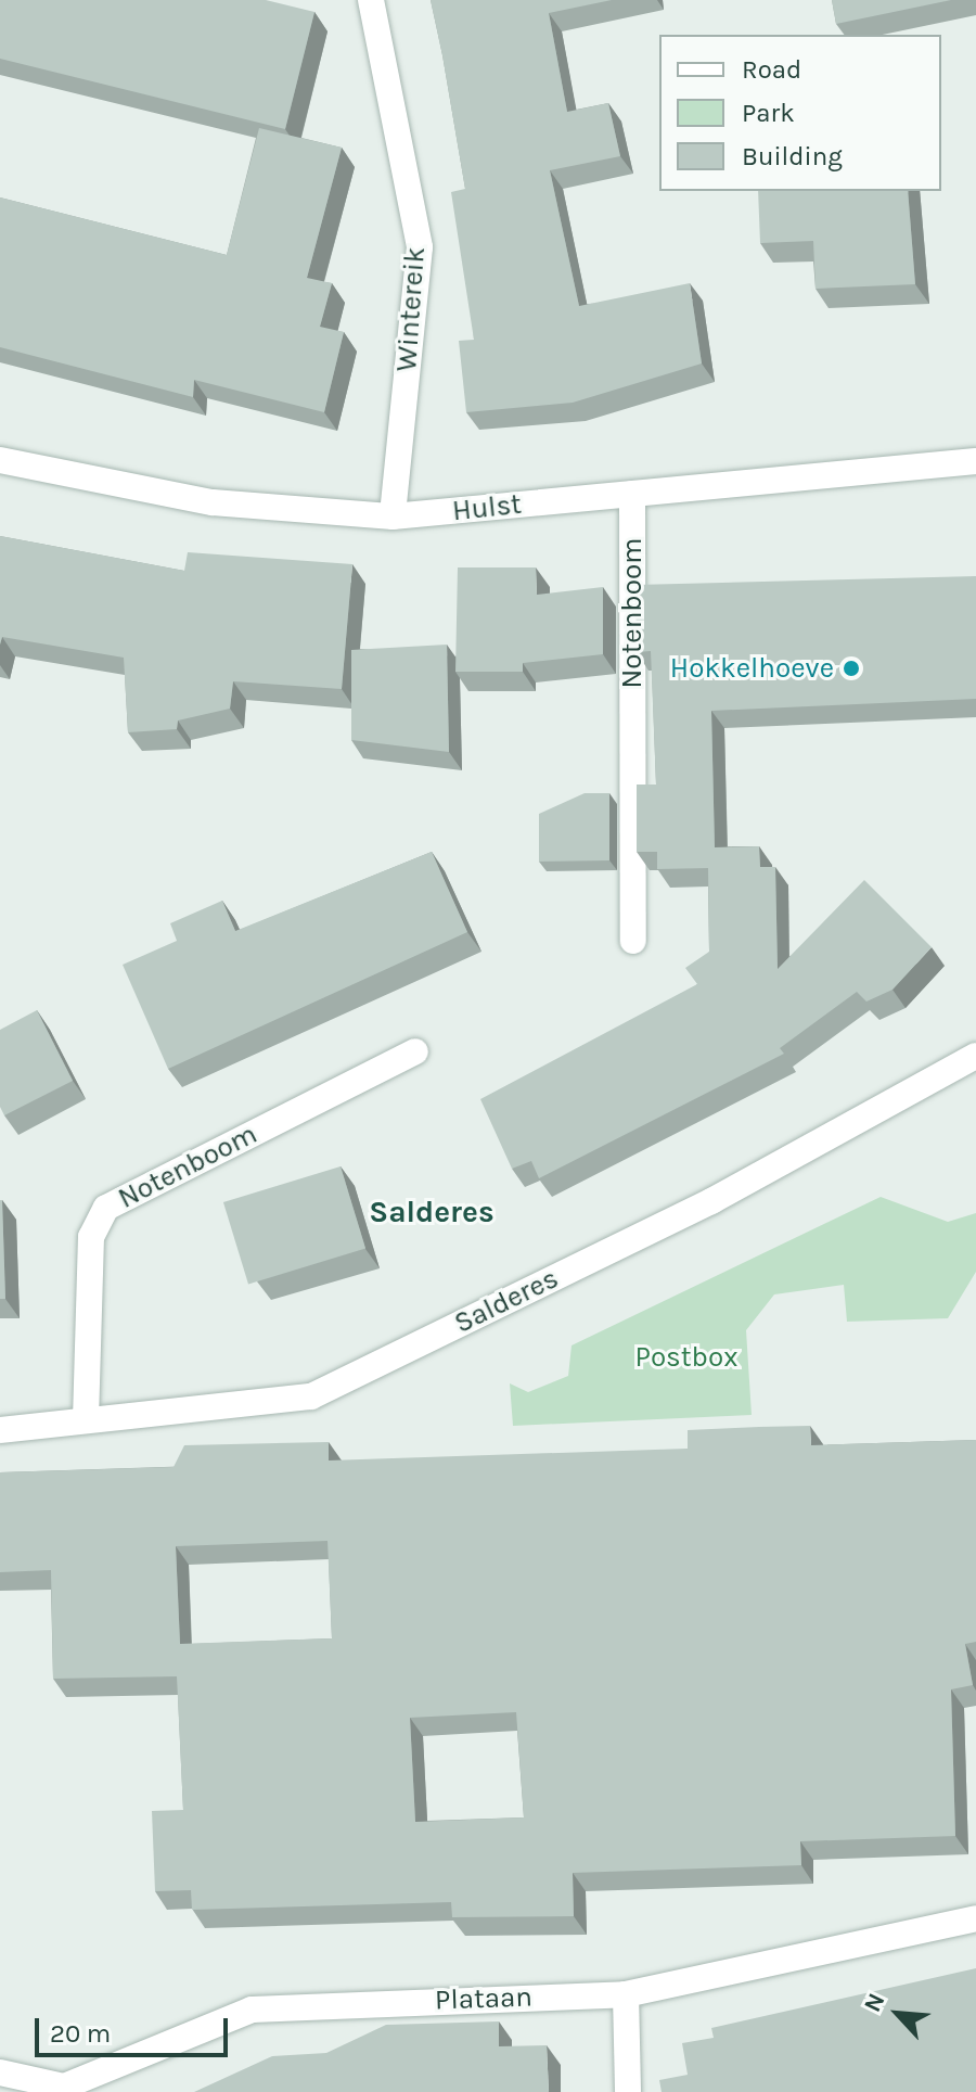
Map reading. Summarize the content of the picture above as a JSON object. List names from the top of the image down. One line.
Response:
{"streets":{"street":["Wintereik","Hulst","Notenboom","Salderes","Plataan"]},"crossings":[["Wintereik","Hulst"],["Hulst","Notenboom"],["Notenboom","Salderes"]],"districts":["Salderes"],"parks":["Postbox"],"places":["Hokkelhoeve"],"legend":["Road","Park","Building"],"scale_bar":"20 m","north":"top left"}
